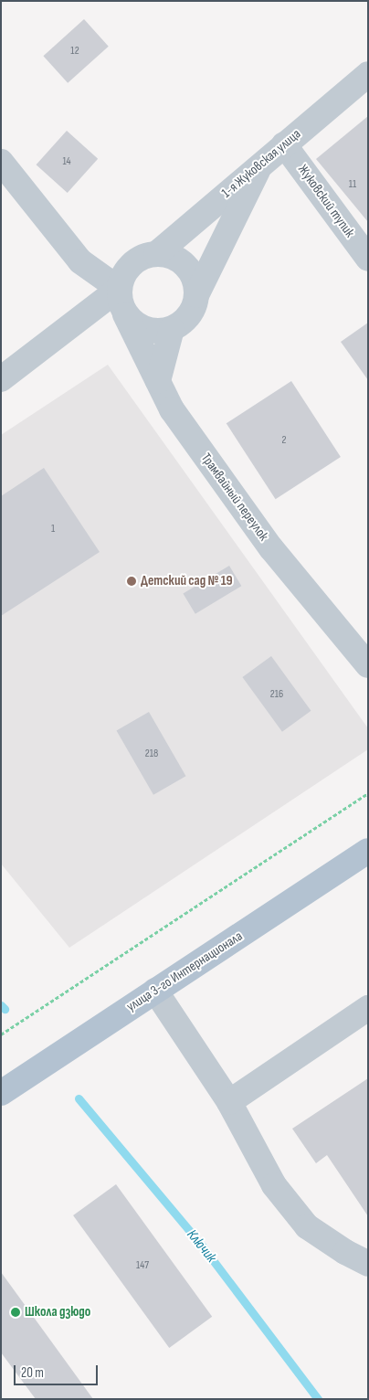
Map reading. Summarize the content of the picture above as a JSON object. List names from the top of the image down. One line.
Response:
{"streets":{"main road":["улица 3-го Интернационала"],"street":["1-я Жуковская улица","Жуковский тупик","Трамвайный переулок"]},"crossings":[["1-я Жуковская улица","Жуковский тупик"],["1-я Жуковская улица","Трамвайный переулок"]],"water":["Ключик"],"places":["Детский сад № 19","Школа дзюдо"],"house_numbers":["12","14","11","2","1","216","218","147"],"scale_bar":"20 m"}
